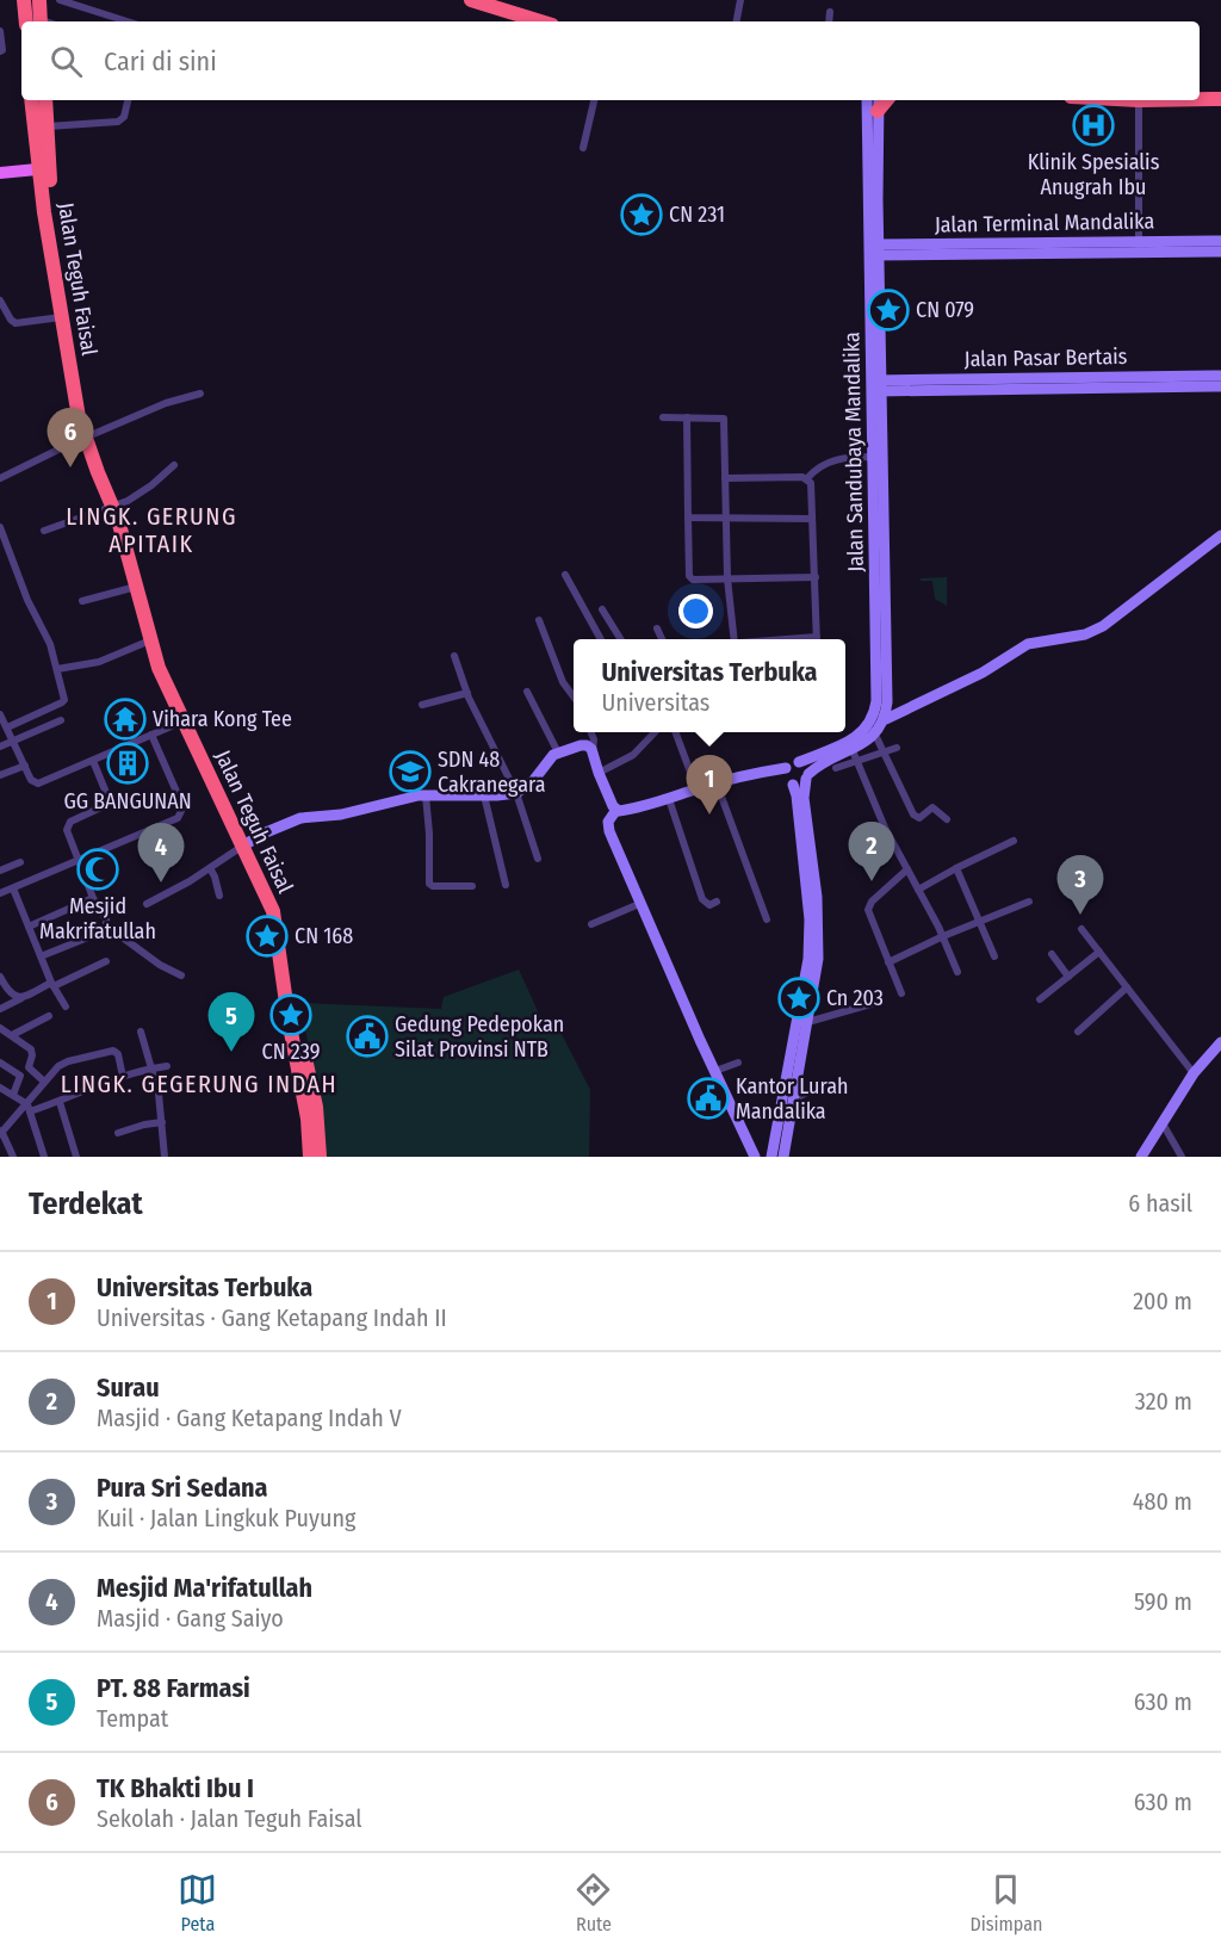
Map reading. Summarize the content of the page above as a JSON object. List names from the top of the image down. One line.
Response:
{"streets":{"highway":["Jalan Teguh Faisal"],"main road":["Jalan Terminal Mandalika","Jalan Pasar Bertais","Jalan Sandubaya Mandalika"]},"crossings":[["Jalan Terminal Mandalika","Jalan Sandubaya Mandalika"],["Jalan Pasar Bertais","Jalan Sandubaya Mandalika"]],"districts":["LINGK. GERUNG APITAIK","LINGK. GEGERUNG INDAH"],"places":{"hospital":["Klinik Spesialis Anugrah Ibu"],"place":["CN 231","CN 079","CN 168","Cn 203","CN 239"],"temple":["Vihara Kong Tee"],"building":["GG BANGUNAN"],"school or university":["SDN 48 Cakranegara"],"mosque":["Mesjid Makrifatullah"],"public building":["Gedung Pedepokan Silat Provinsi NTB","Kantor Lurah Mandalika"]},"page":{"search":"Cari di sini","pins":["6","1","2","4","3","5"],"popup":["Universitas Terbuka","Universitas"],"heading":["Terdekat","6 hasil"],"list":[{"mark":"1","name":"Universitas Terbuka","note":"Universitas · Gang Ketapang Indah II","value":"200 m"},{"mark":"2","name":"Surau","note":"Masjid · Gang Ketapang Indah V","value":"320 m"},{"mark":"3","name":"Pura Sri Sedana","note":"Kuil · Jalan Lingkuk Puyung","value":"480 m"},{"mark":"4","name":"Mesjid Ma'rifatullah","note":"Masjid · Gang Saiyo","value":"590 m"},{"mark":"5","name":"PT. 88 Farmasi","note":"Tempat","value":"630 m"},{"mark":"6","name":"TK Bhakti Ibu I","note":"Sekolah · Jalan Teguh Faisal","value":"630 m"}],"nav":["Peta","Rute","Disimpan"]}}
